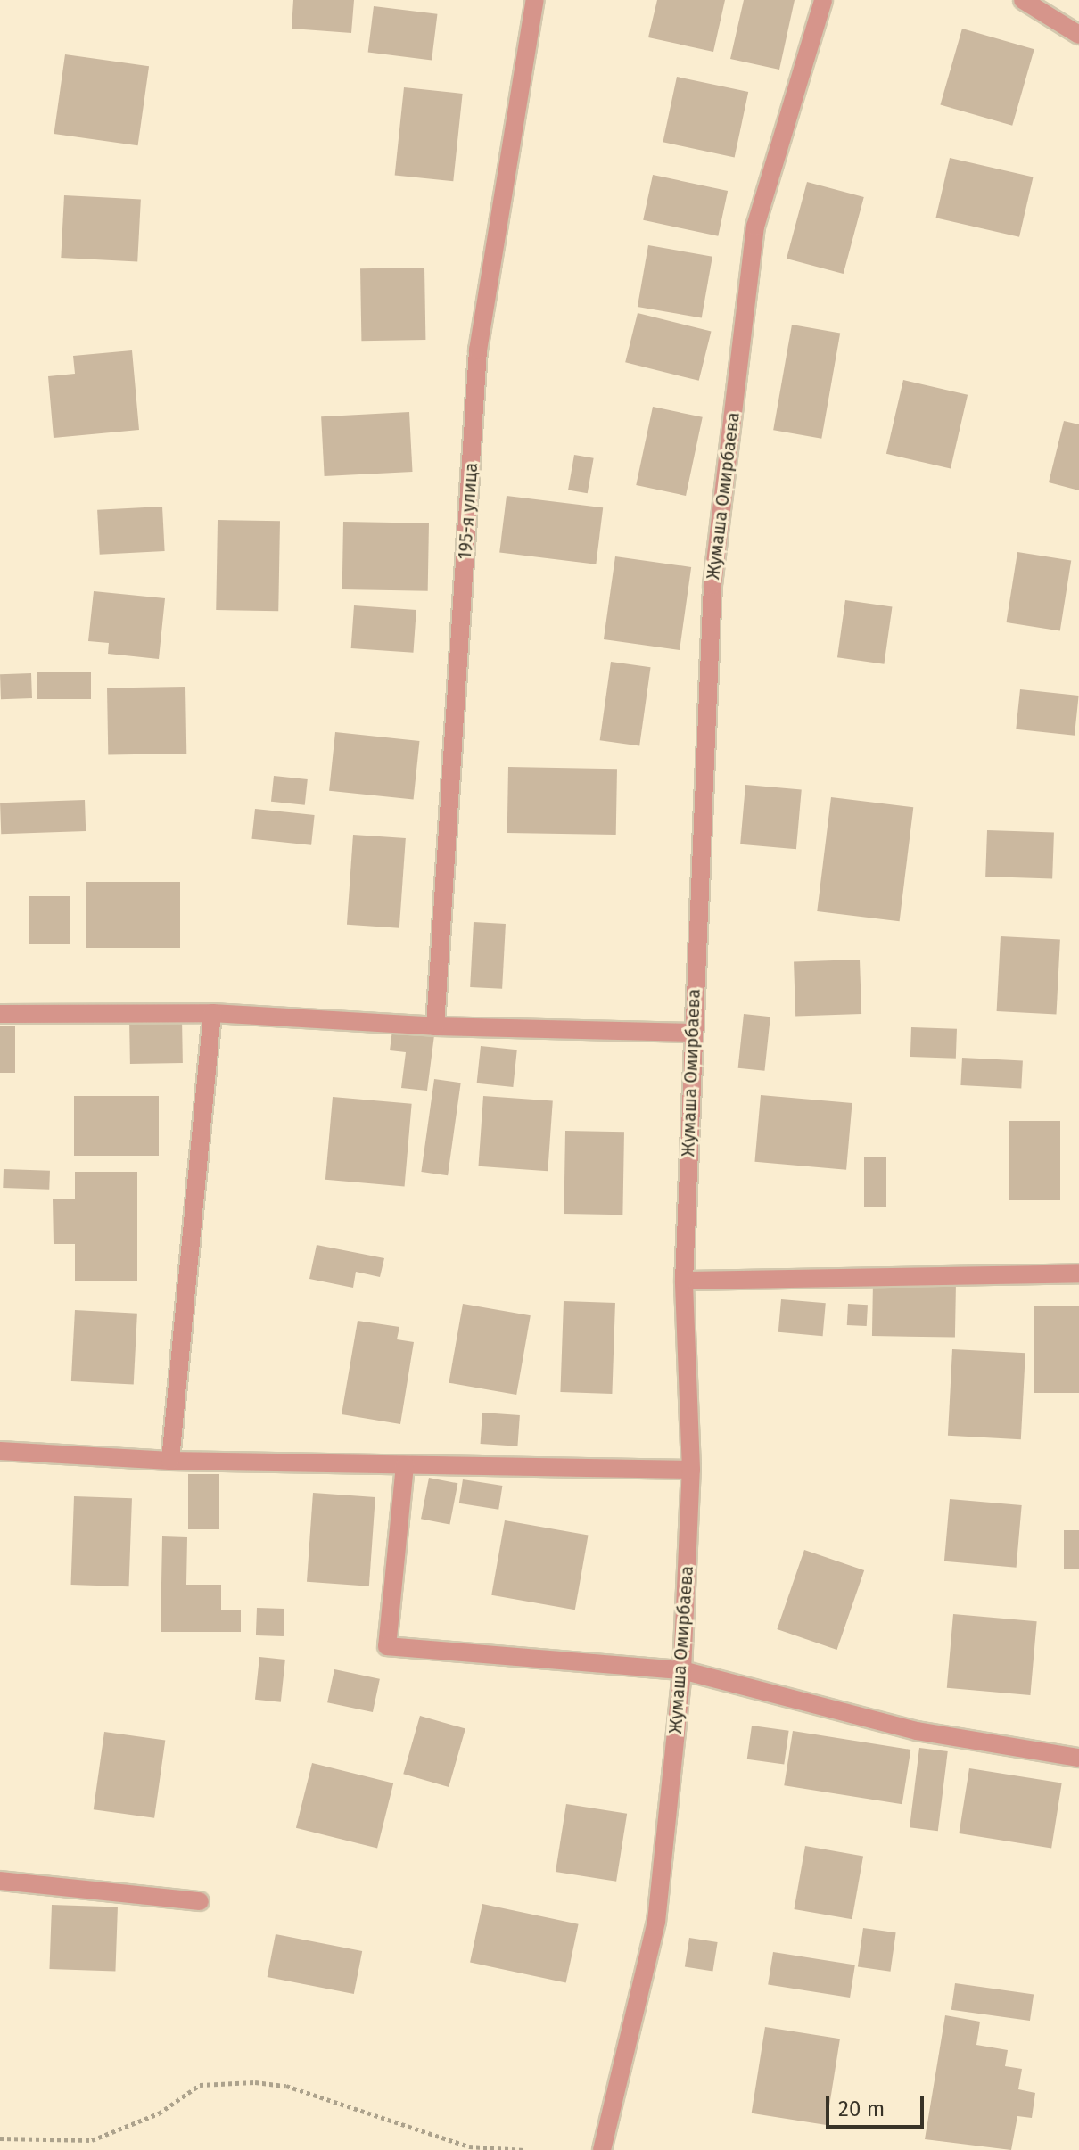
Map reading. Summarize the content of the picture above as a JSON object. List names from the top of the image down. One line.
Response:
{"streets":{"street":["Жумаша Омирбаева","195-я улица"]},"scale_bar":"20 m"}
